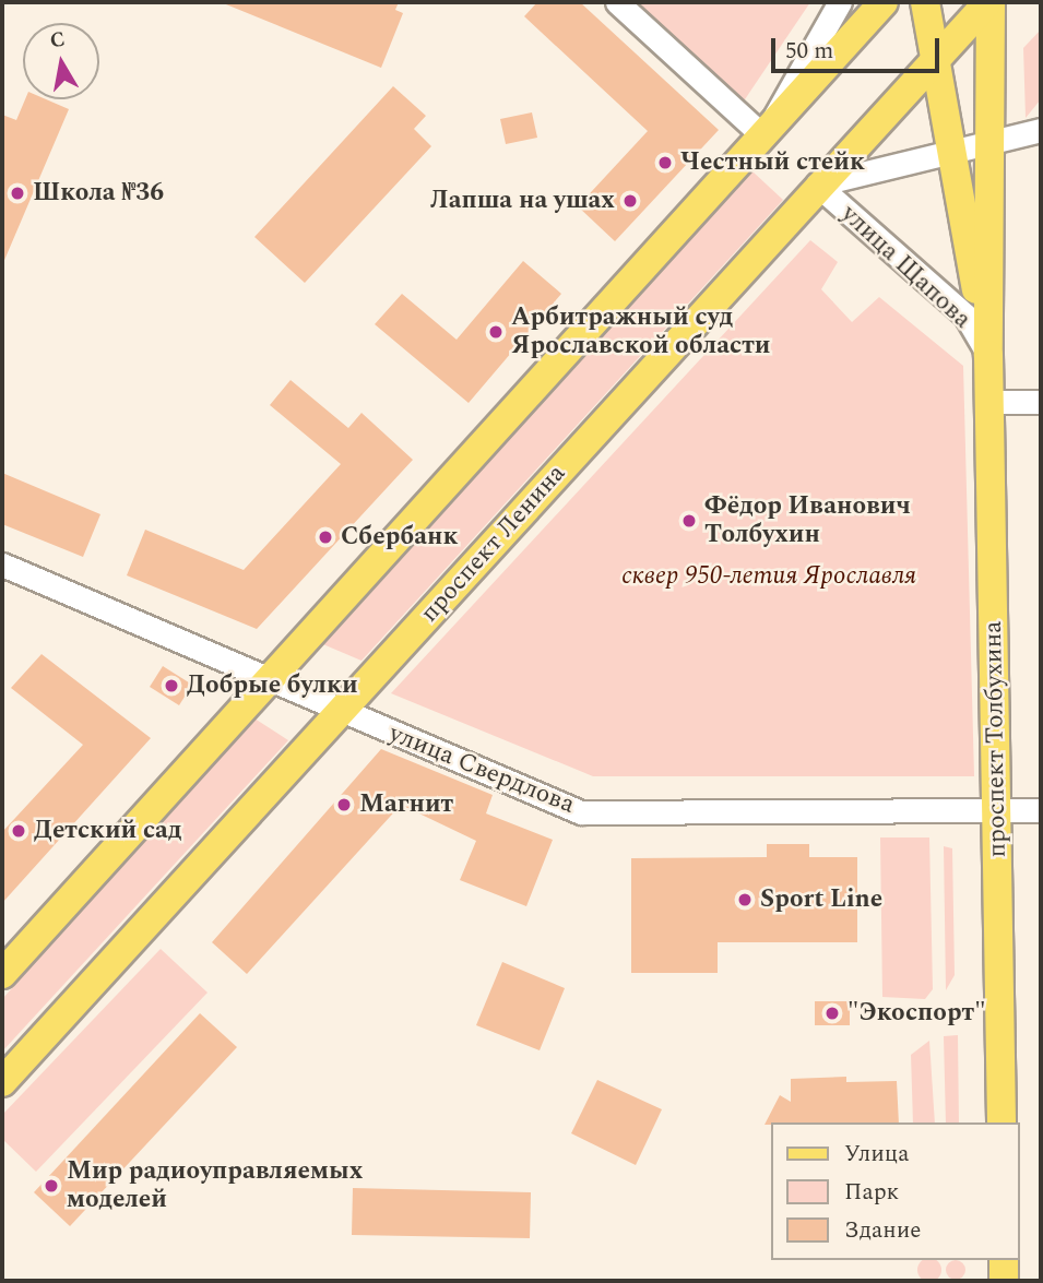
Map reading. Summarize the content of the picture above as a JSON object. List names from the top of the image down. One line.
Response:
{"streets":{"main road":["проспект Ленина","проспект Толбухина"],"street":["улица Щапова","улица Свердлова"]},"crossings":[["улица Щапова","проспект Ленина"],["улица Щапова","проспект Толбухина"],["проспект Ленина","проспект Толбухина"],["проспект Ленина","улица Свердлова"],["проспект Толбухина","улица Свердлова"]],"parks":["сквер 950-летия Ярославля"],"places":["Честный стейк","Школа №36","Лапша на ушах","Арбитражный суд Ярославской области","Фёдор Иванович Толбухин","Сбербанк","Добрые булки","Магнит","Детский сад","Sport Line","\"Экоспорт\"","Мир радиоуправляемых моделей"],"legend":["Улица","Парк","Здание"],"scale_bar":"50 m","north":"top"}
